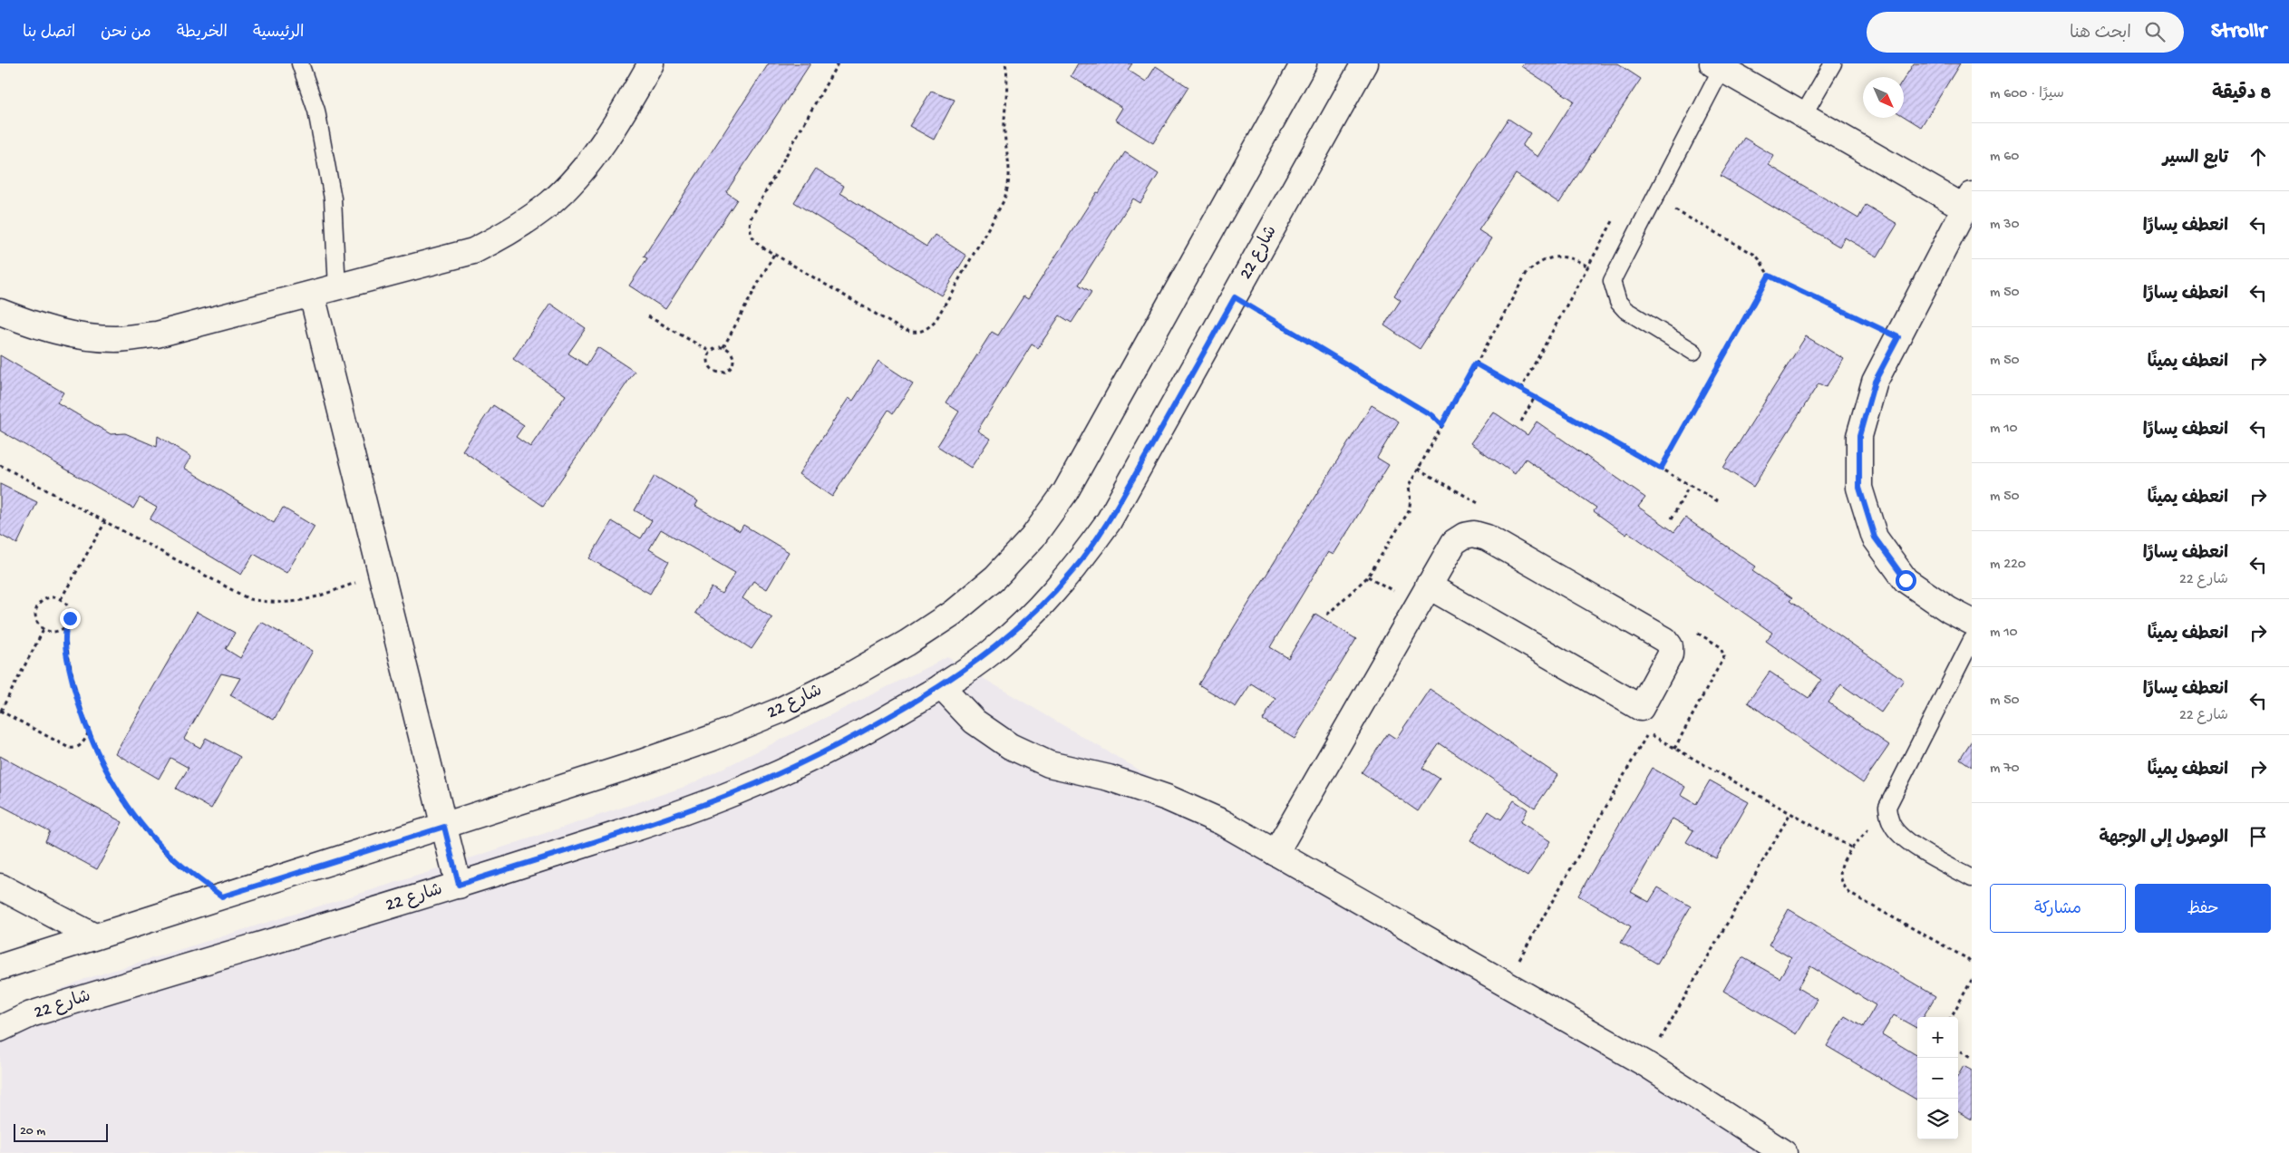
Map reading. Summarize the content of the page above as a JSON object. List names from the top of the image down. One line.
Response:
{"streets":{"street":["شارع 22"]},"scale_bar":"20 m","north":"bottom right","page":{"header":"Strollr","search":"ابحث هنا","nav":["الرئيسية","الخريطة","من نحن","اتصل بنا"],"heading":["8 دقيقة","سيرًا · 600 m"],"list":[["تابع السير","60 m"],["انعطف يسارًا","30 m"],["انعطف يسارًا","50 m"],["انعطف يمينًا","50 m"],["انعطف يسارًا","10 m"],["انعطف يمينًا","50 m"],["انعطف يسارًا","شارع 22","220 m"],["انعطف يمينًا","10 m"],["انعطف يسارًا","شارع 22","50 m"],["انعطف يمينًا","70 m"],"الوصول إلى الوجهة"],"buttons":["حفظ","مشاركة"],"map_buttons":["+","−"],"scale":"20 m"}}
